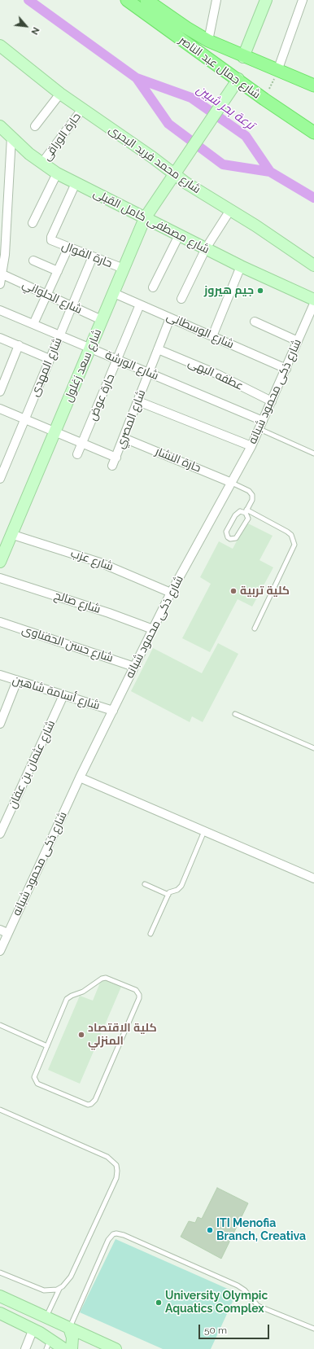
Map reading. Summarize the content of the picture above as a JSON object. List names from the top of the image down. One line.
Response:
{"streets":{"main road":["شارع جمال عبد الناصر","شارع محمد فريد البحرى","شارع مصطفى كامل القبلى","شارع سعد زغلول"],"street":["حارة الوراقى","حارة الفوال","شارع الحلواني","شارع الوسطانى","شارع الورشة","شارع المهدى","عطفه البهى","شارع ذكى محمود شبانه","حارة عوض","شارع المصري","حارة النشار","شارع عزب","شارع صالح","شارع حسن الحفناوى","شارع أسامة شاهين","شارع عثمان بن عفان"]},"crossings":[["شارع جمال عبد الناصر","شارع سعد زغلول"],["حارة الوراقى","شارع محمد فريد البحرى"],["حارة الوراقى","شارع مصطفى كامل القبلى"],["شارع محمد فريد البحرى","شارع سعد زغلول"],["شارع مصطفى كامل القبلى","حارة الفوال"],["شارع مصطفى كامل القبلى","شارع سعد زغلول"],["حارة الفوال","شارع سعد زغلول"],["حارة الفوال","شارع المهدى"],["شارع الحلواني","شارع سعد زغلول"],["شارع الحلواني","شارع المهدى"],["شارع الوسطانى","شارع سعد زغلول"],["شارع الوسطانى","شارع ذكى محمود شبانه"],["شارع الوسطانى","حارة عوض"],["شارع الوسطانى","شارع المصري"],["شارع سعد زغلول","شارع الورشة"],["شارع سعد زغلول","شارع عزب"],["شارع الورشة","شارع المهدى"],["شارع الورشة","شارع ذكى محمود شبانه"],["شارع الورشة","حارة عوض"],["شارع الورشة","شارع المصري"],["عطفه البهى","شارع ذكى محمود شبانه"],["عطفه البهى","شارع المصري"],["شارع ذكى محمود شبانه","حارة النشار"],["شارع ذكى محمود شبانه","شارع عزب"],["شارع ذكى محمود شبانه","شارع صالح"],["شارع ذكى محمود شبانه","شارع حسن الحفناوى"],["شارع ذكى محمود شبانه","شارع أسامة شاهين"],["شارع المصري","حارة النشار"],["شارع أسامة شاهين","شارع عثمان بن عفان"]],"water":["ترعة بحر شبين"],"places":["جيم هيروز","كلية تربية","كلية الاقتصاد المنزلي","ITI Menofia Branch, Creativa","University Olympic Aquatics Complex"],"scale_bar":"50 m","north":"bottom right"}
